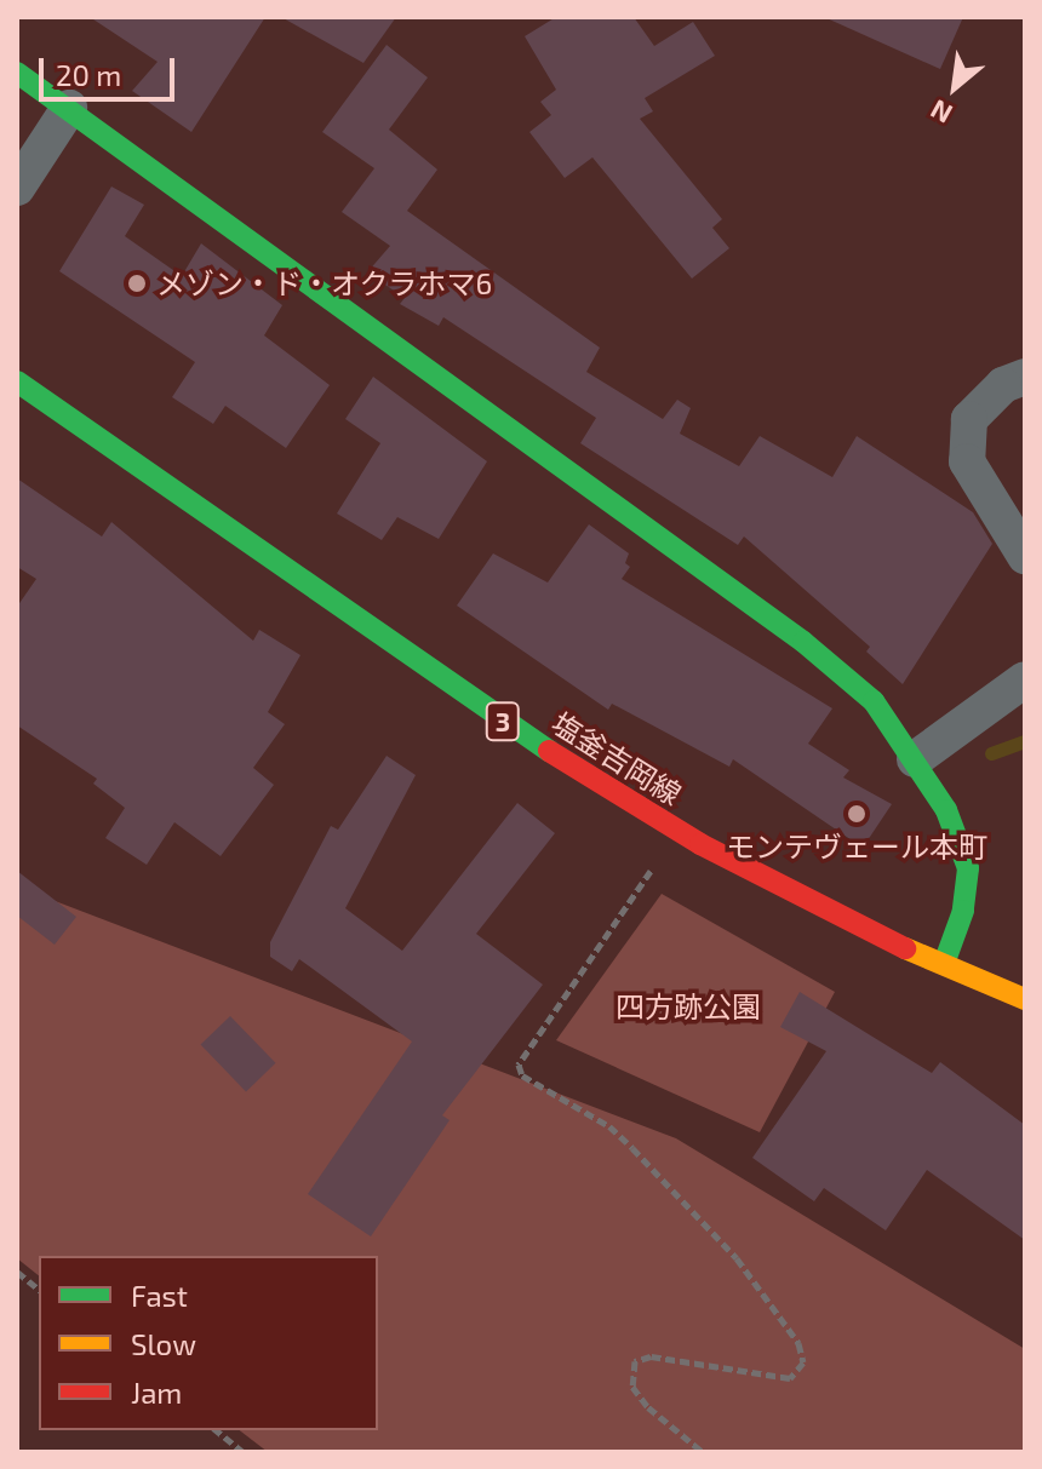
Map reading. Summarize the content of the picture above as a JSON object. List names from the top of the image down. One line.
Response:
{"streets":{"street":["3","塩釜吉岡線"]},"parks":["四方跡公園"],"places":["メゾン・ド・オクラホマ6","モンテヴェール本町"],"legend":["Fast","Slow","Jam"],"scale_bar":"20 m","north":"bottom left"}
